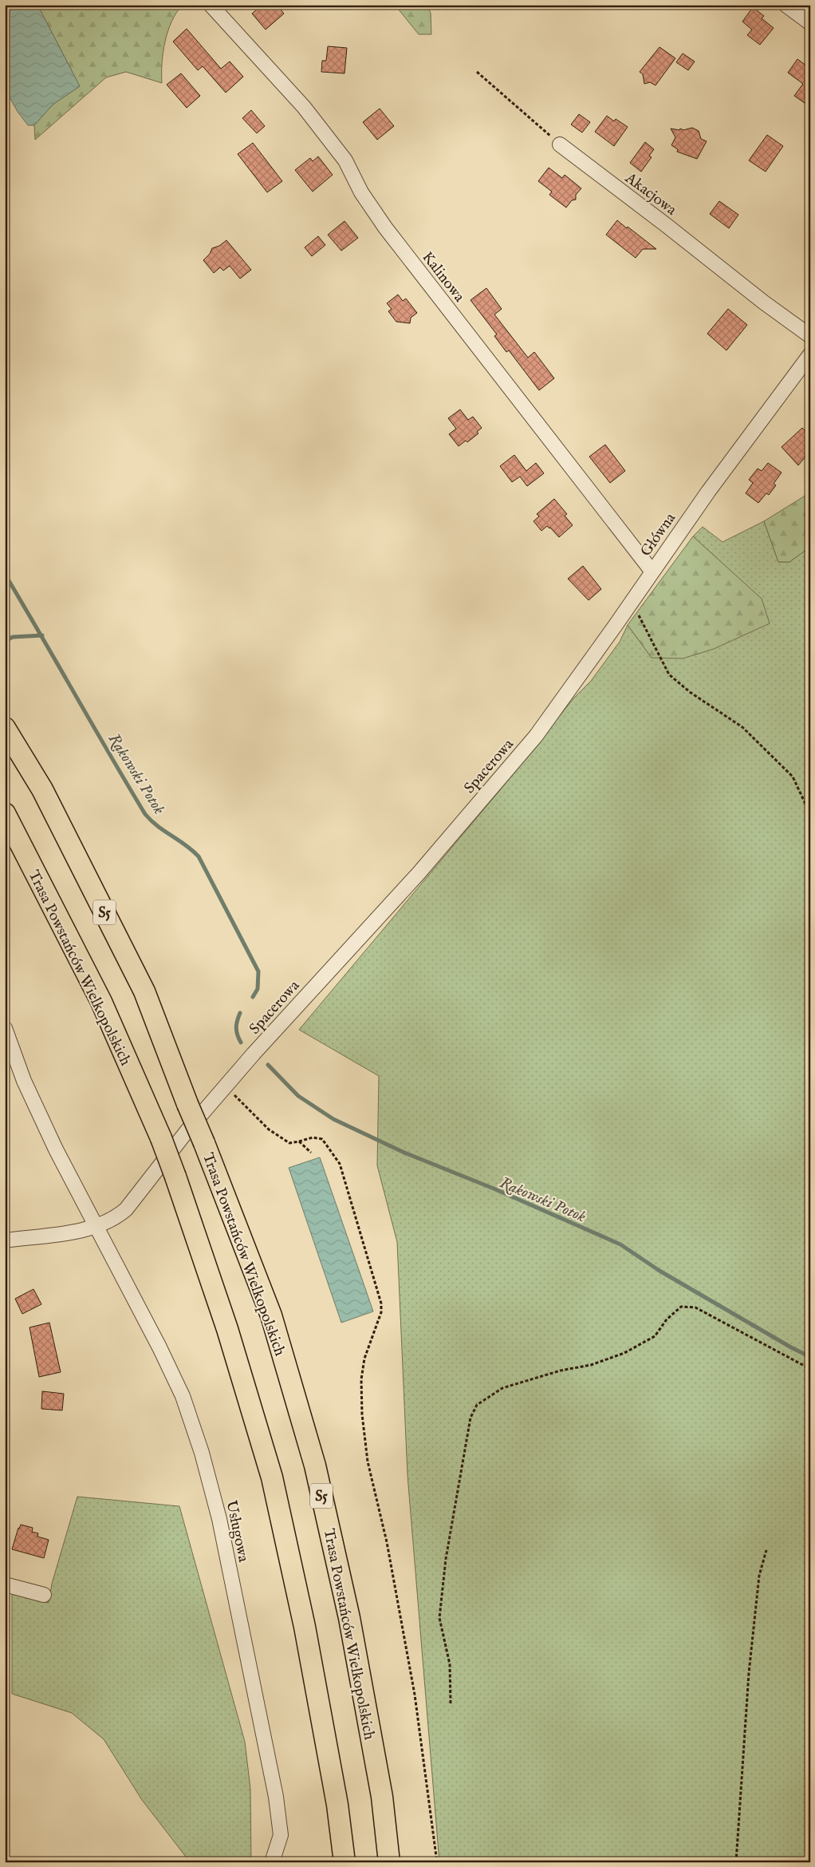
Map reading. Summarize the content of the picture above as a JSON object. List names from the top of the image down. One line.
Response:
{"streets":{"highway":["S5","Trasa Powstańców Wielkopolskich"],"street":["Akacjowa","Kalinowa","Główna","Spacerowa","Usługowa"]},"crossings":[["Kalinowa","Główna"],["Główna","Spacerowa"],["Spacerowa","Usługowa"]],"water":["Rakowski Potok"]}
